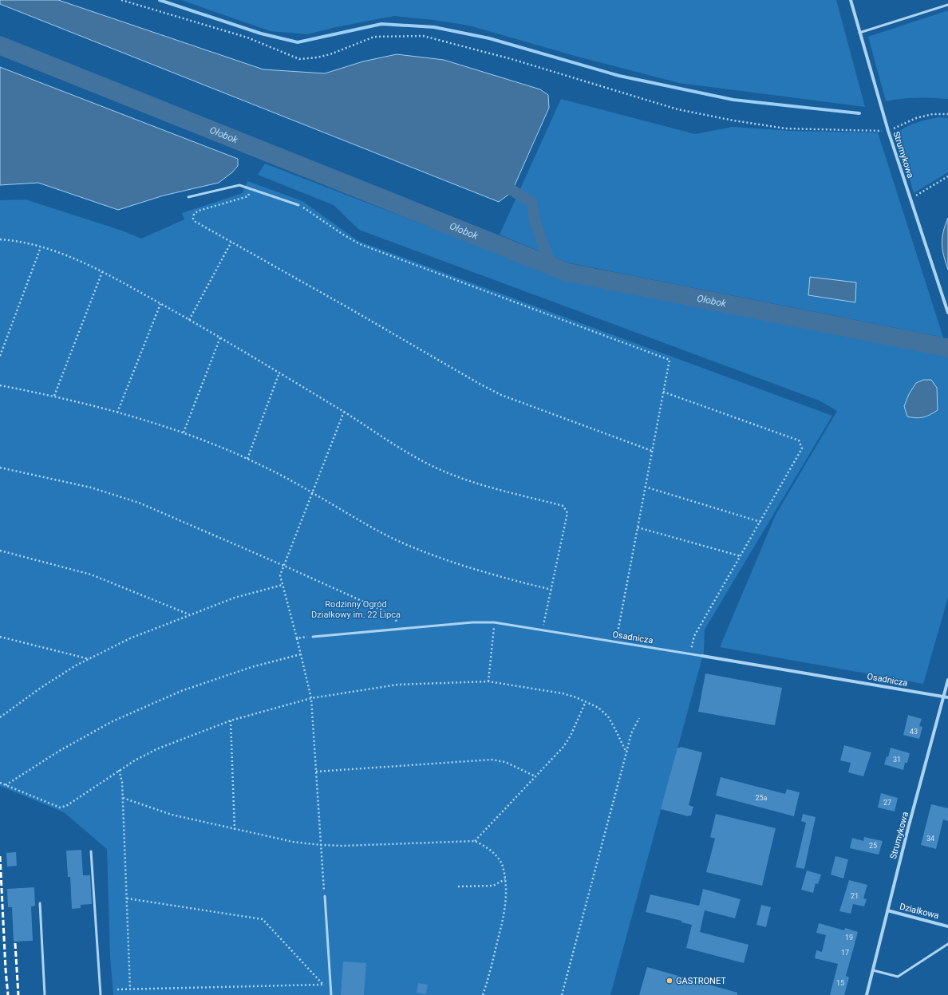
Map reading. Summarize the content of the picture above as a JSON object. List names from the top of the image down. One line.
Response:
{"streets":{"street":["Strumykowa","Osadnicza","Działkowa"]},"crossings":[["Strumykowa","Osadnicza"],["Strumykowa","Działkowa"]],"water":["Ołobok"],"parks":["Rodzinny Ogród Działkowy im. 22 Lipca"],"places":["GASTRONET"],"house_numbers":["43","31","25a","27","34","25","21","19","17","15"]}
